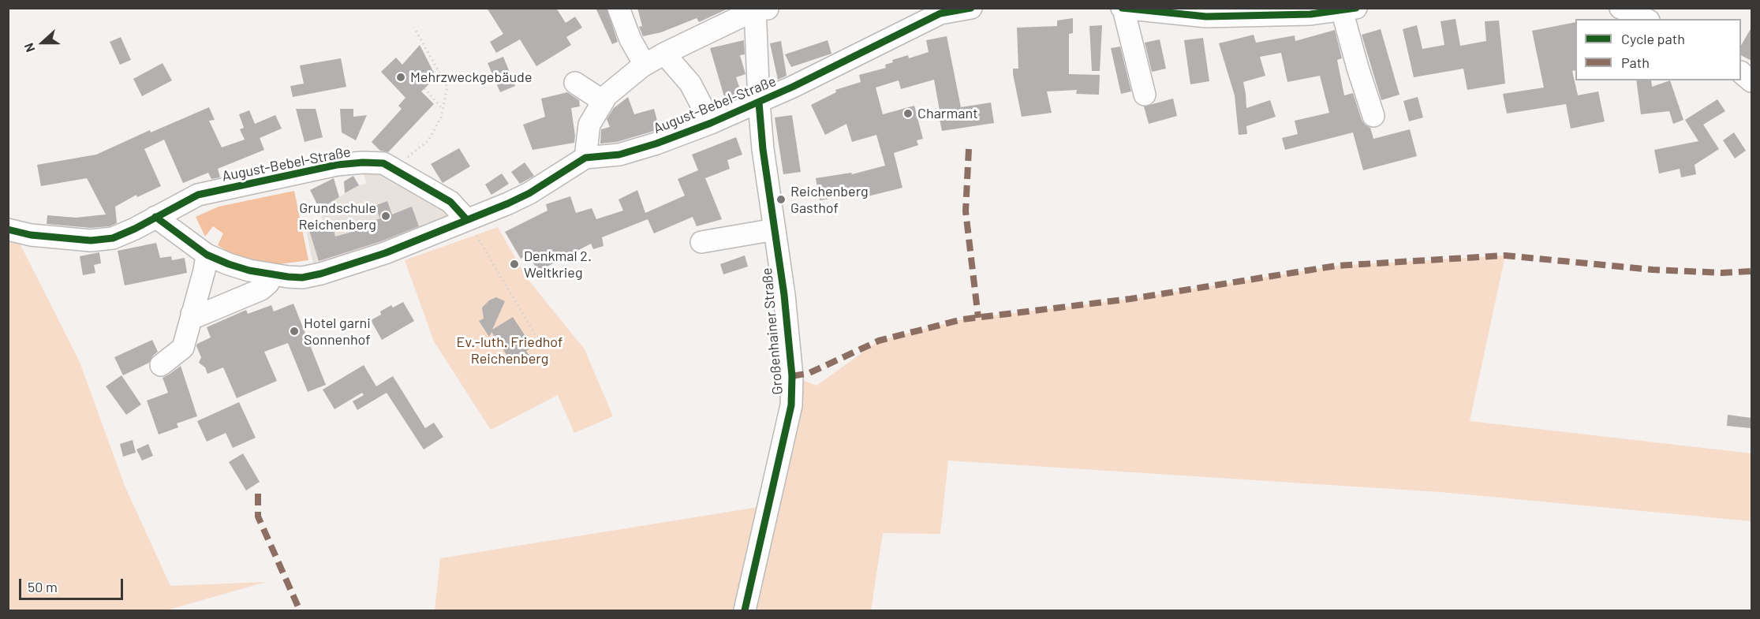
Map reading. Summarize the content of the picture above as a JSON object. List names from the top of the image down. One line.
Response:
{"streets":{"street":["August-Bebel-Straße","Großenhainer Straße"]},"crossings":[["August-Bebel-Straße","Großenhainer Straße"]],"parks":["Ev.-luth. Friedhof Reichenberg"],"places":["Mehrzweckgebäude","Charmant","Reichenberg Gasthof","Grundschule Reichenberg","Denkmal 2. Weltkrieg","Hotel garni Sonnenhof"],"legend":["Cycle path","Path"],"scale_bar":"50 m","north":"left"}
